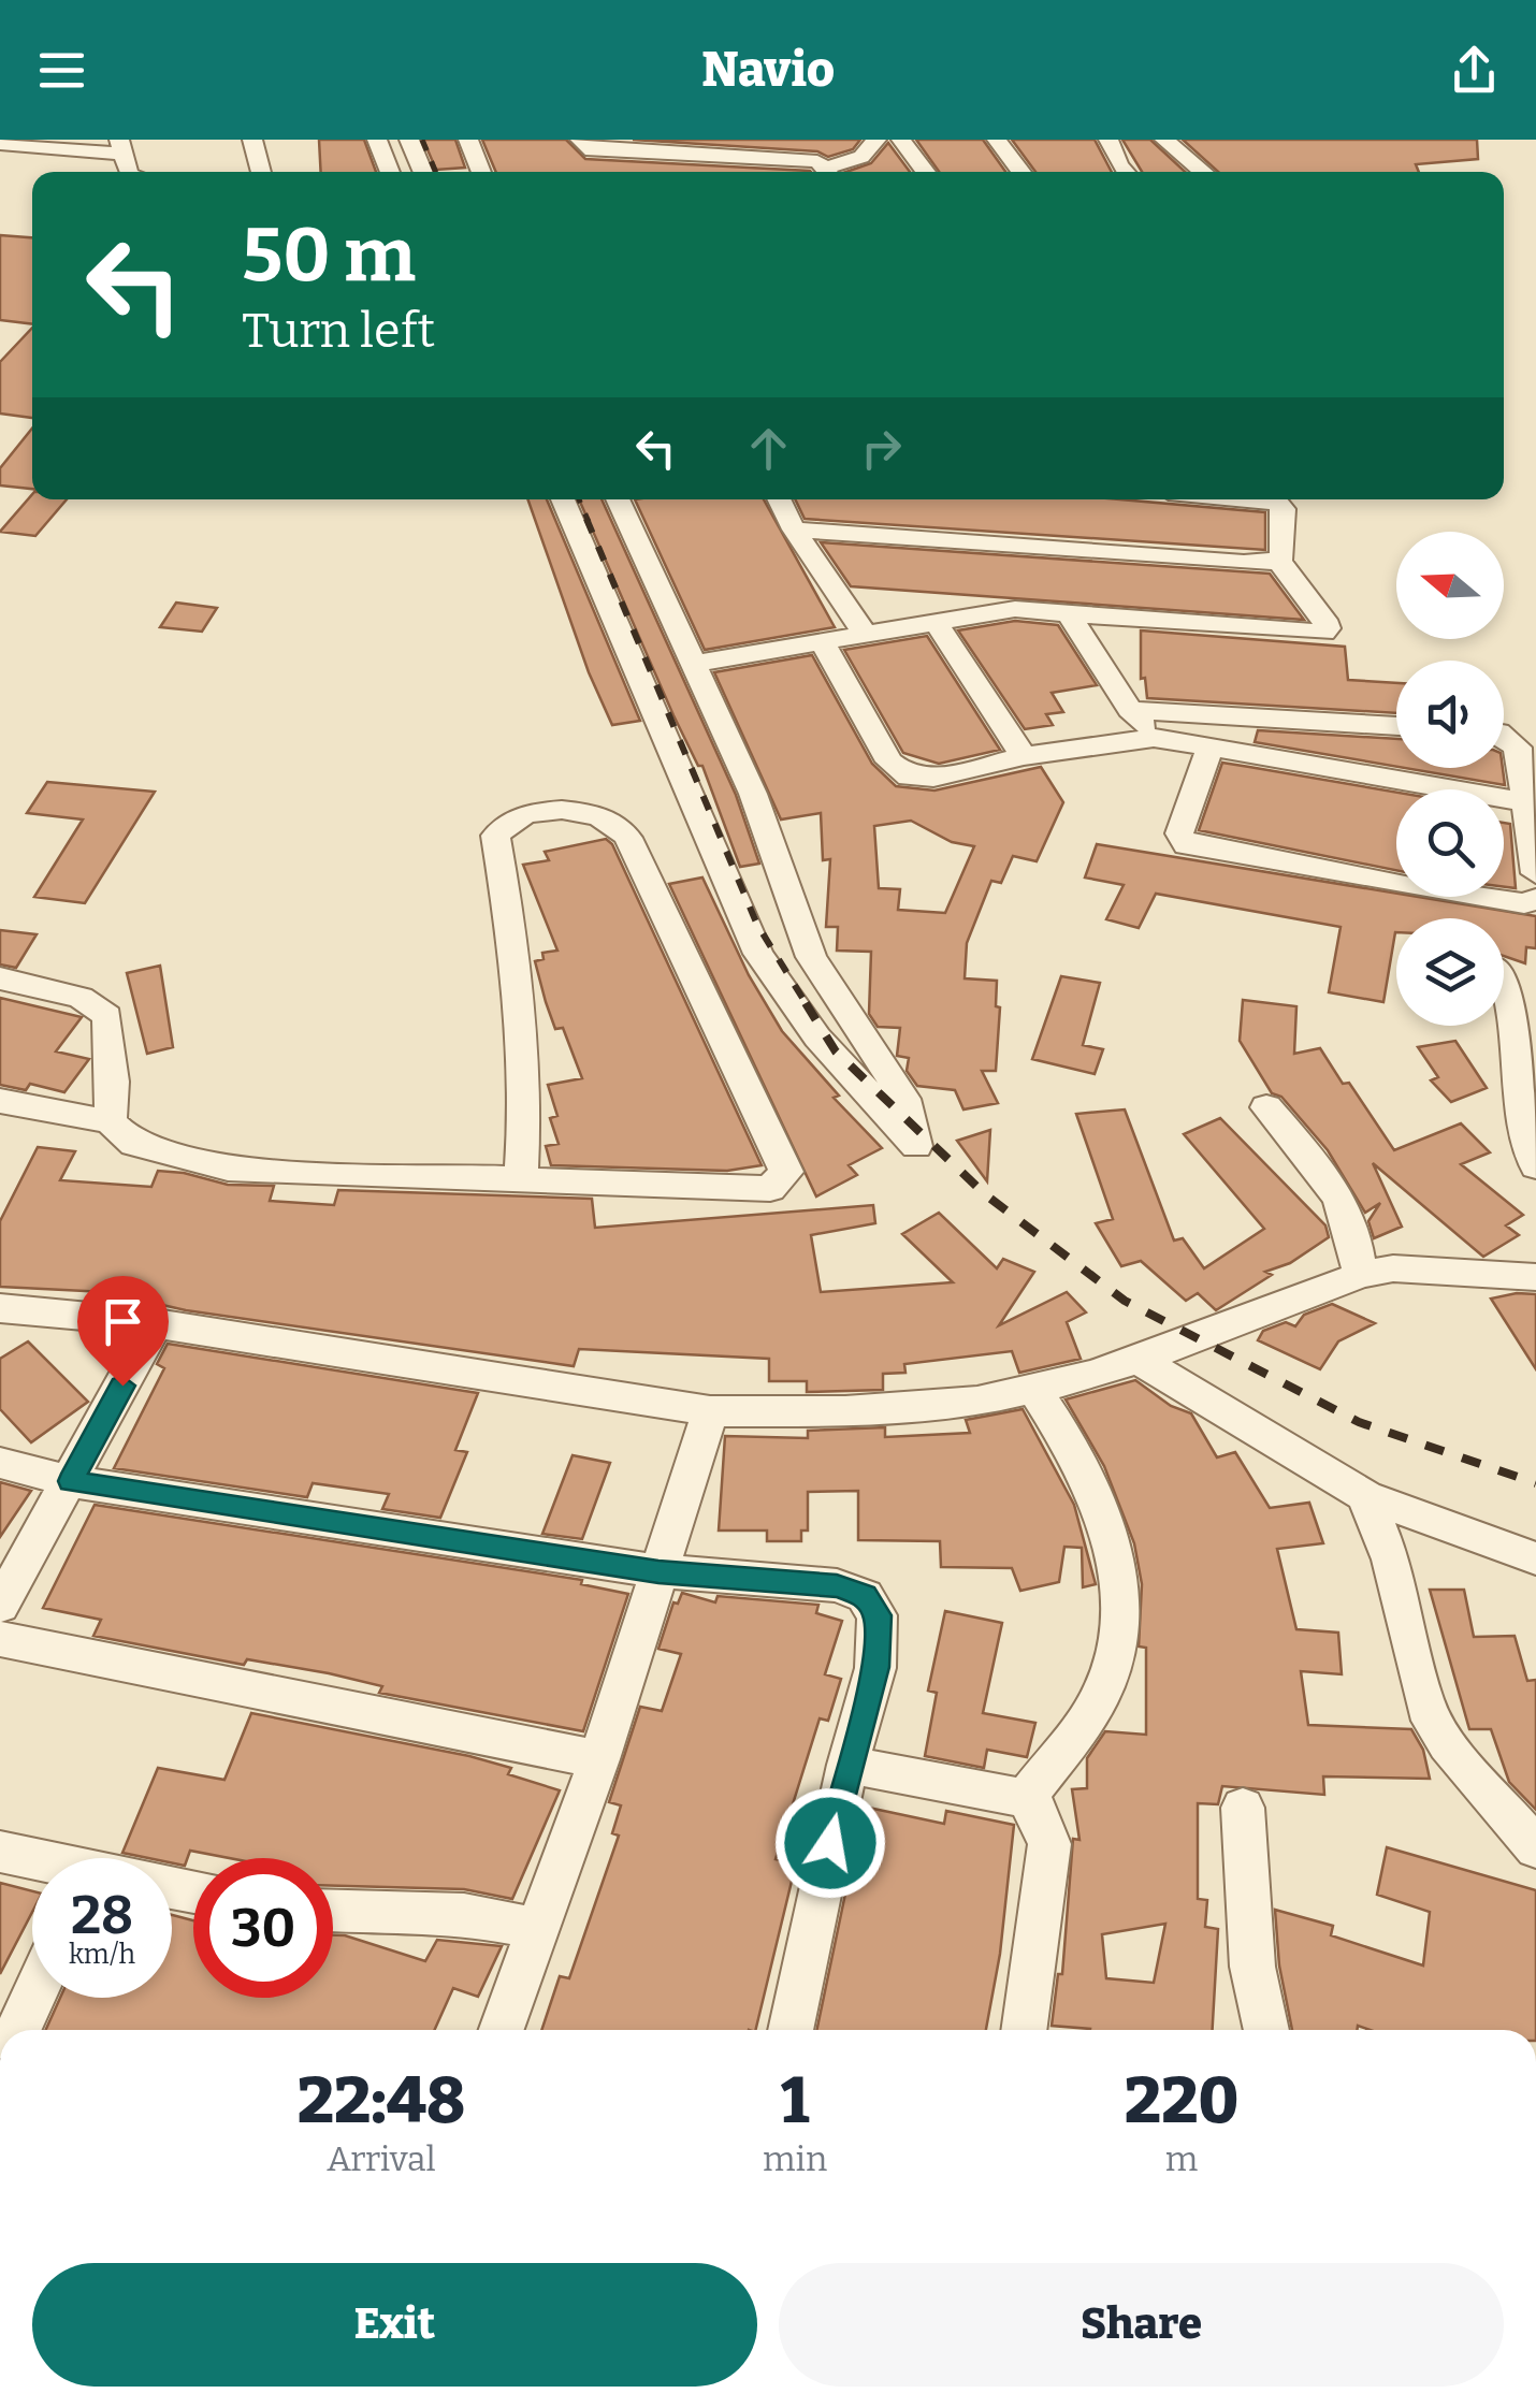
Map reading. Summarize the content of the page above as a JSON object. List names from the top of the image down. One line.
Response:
{"north":"left","page":{"header":"Navio","turn":["50 m","Turn left"],"speed":"28 km/h","limit":"30","eta":["22:48","Arrival","1","min","220","m"],"buttons":["Exit","Share"]}}
